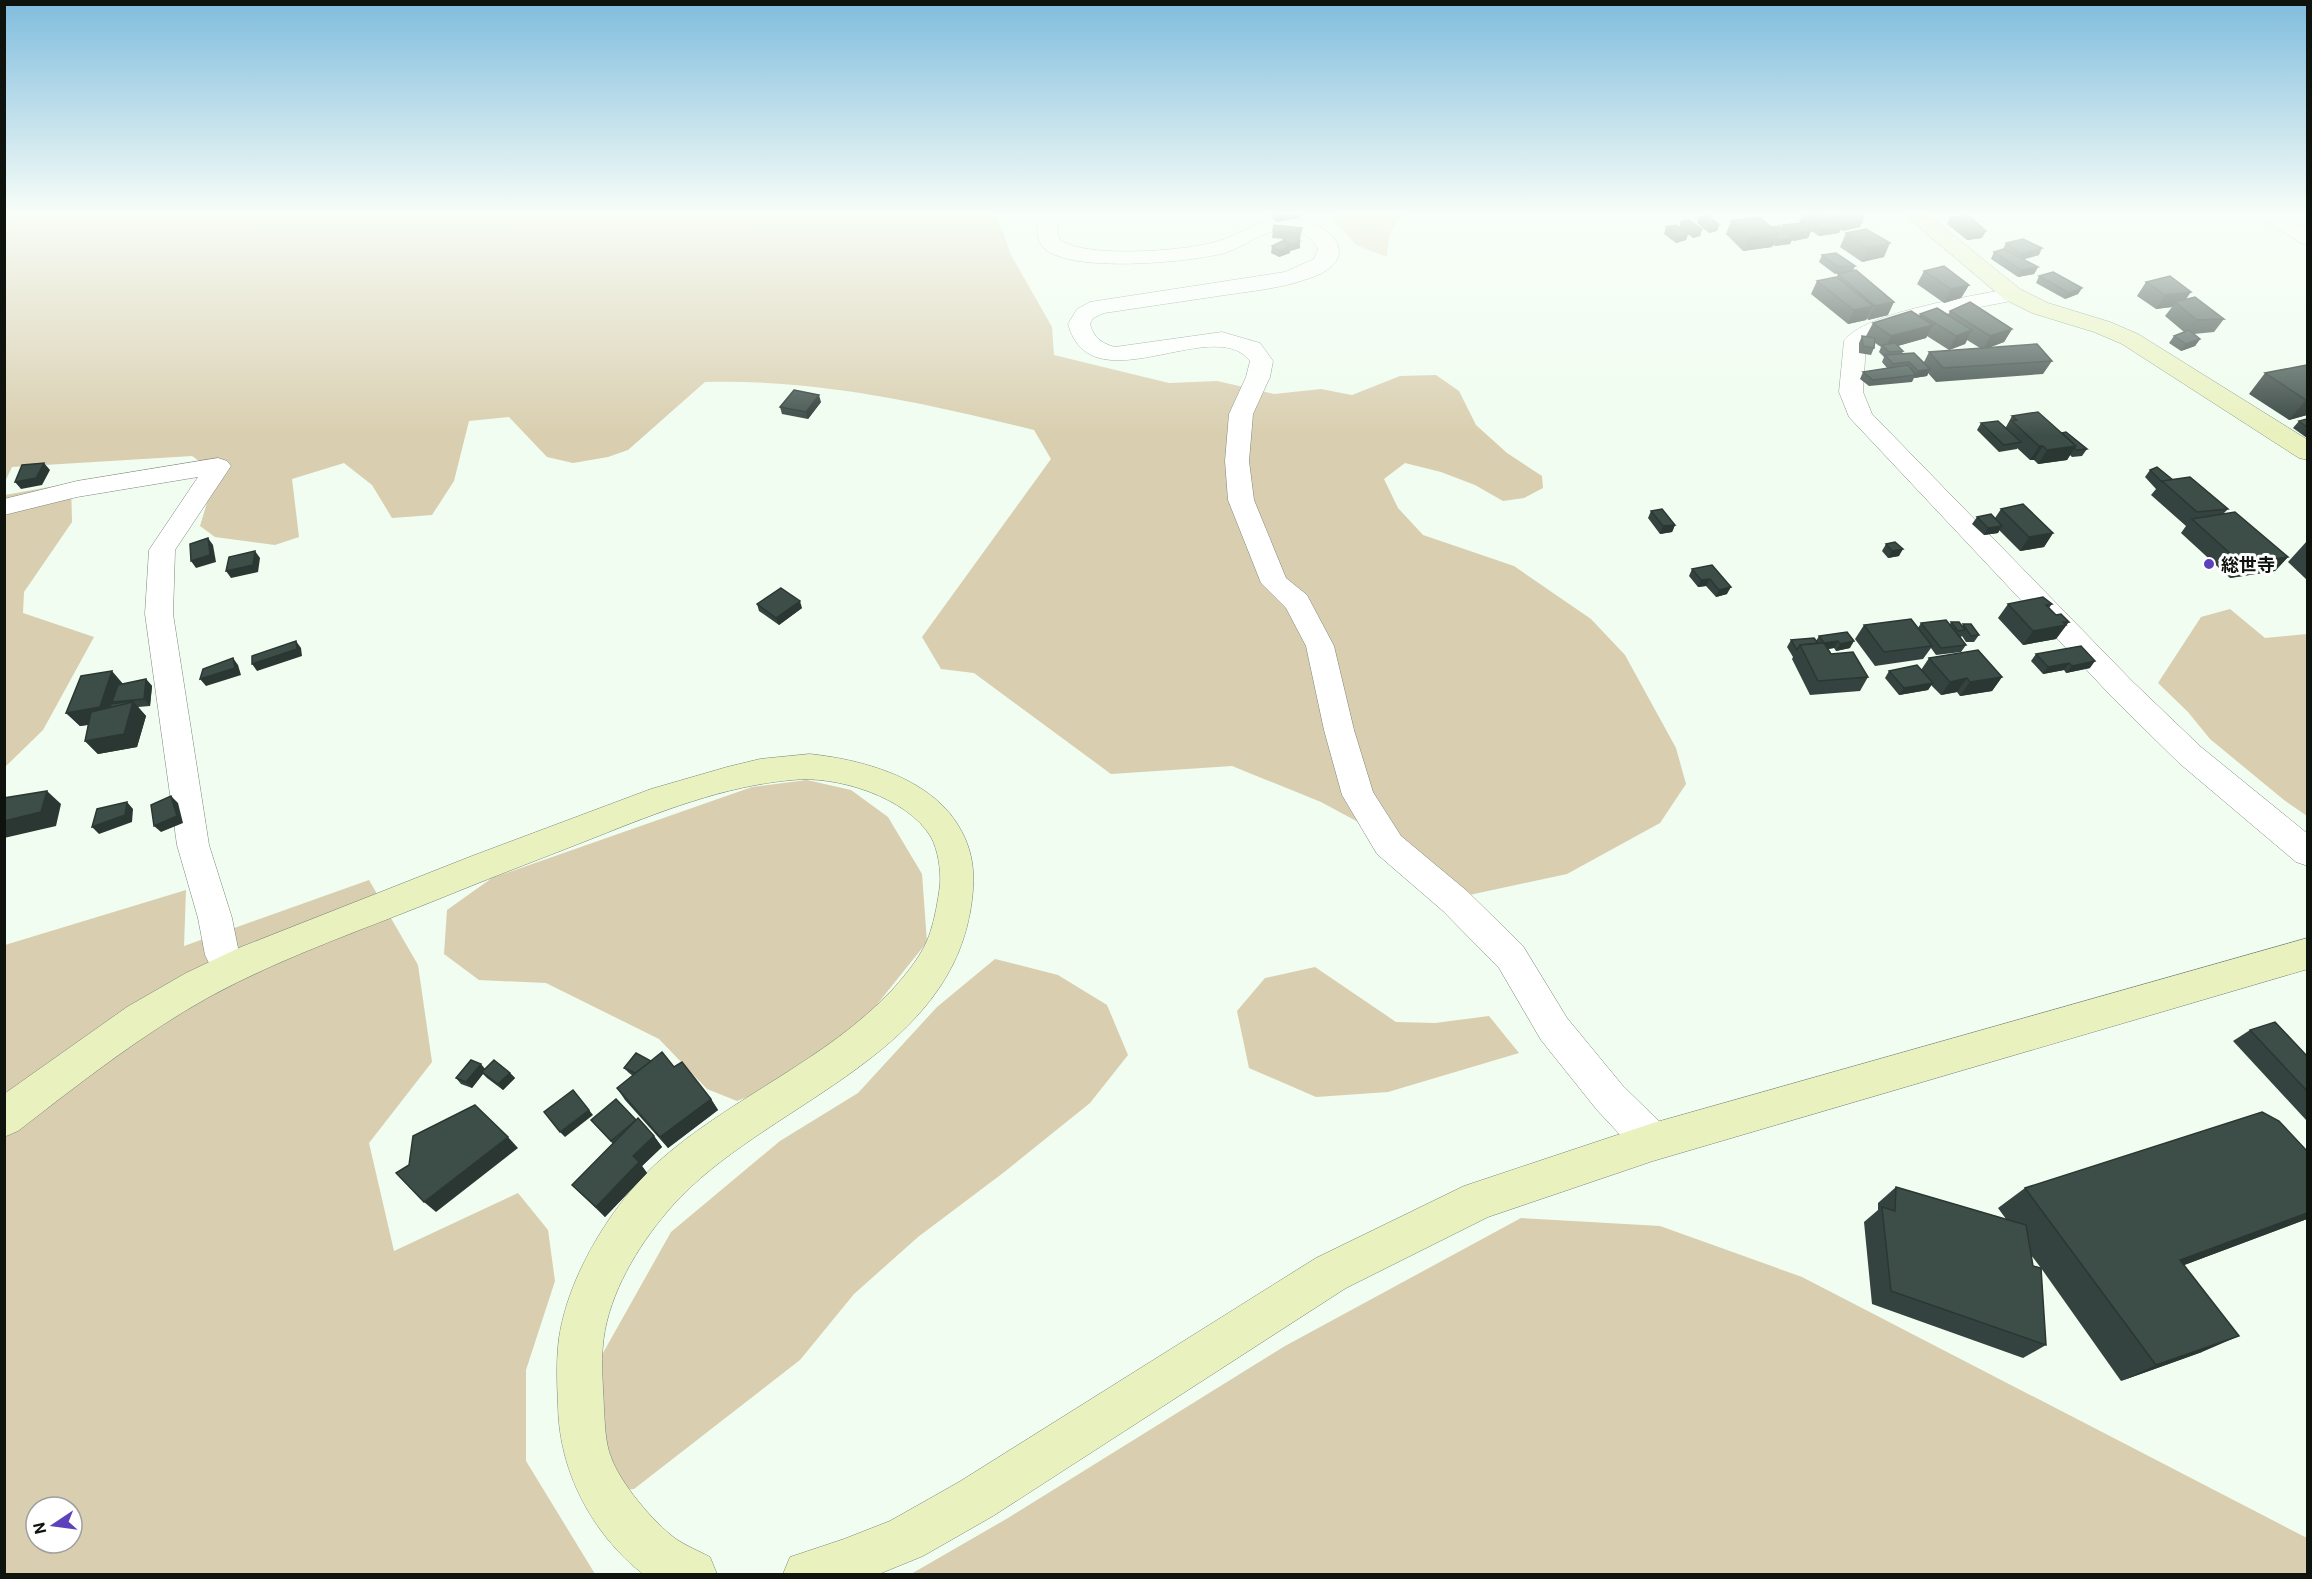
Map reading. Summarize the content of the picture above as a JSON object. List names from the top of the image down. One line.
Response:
{"places":["総世寺"],"north":"left"}
